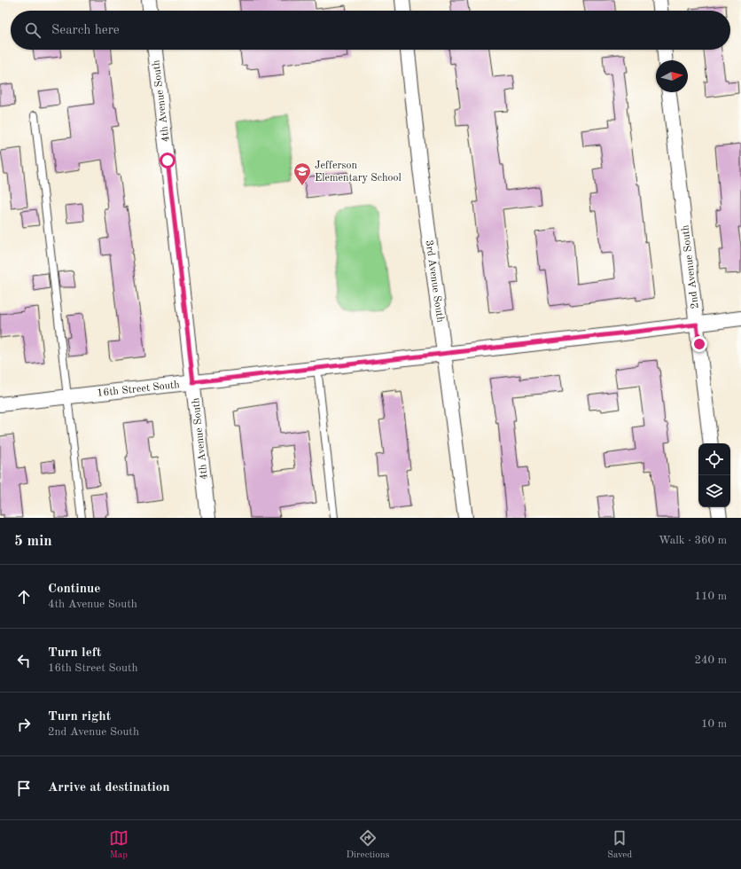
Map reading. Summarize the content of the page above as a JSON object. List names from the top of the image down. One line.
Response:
{"streets":{"street":["4th Avenue South","2nd Avenue South","3rd Avenue South","16th Street South"]},"crossings":[["4th Avenue South","16th Street South"],["2nd Avenue South","16th Street South"],["3rd Avenue South","16th Street South"]],"places":{"school or university":["Jefferson Elementary School"]},"north":"right","page":{"search":"Search here","heading":["5 min","Walk · 360 m"],"list":[["Continue","4th Avenue South","110 m"],["Turn left","16th Street South","240 m"],["Turn right","2nd Avenue South","10 m"],"Arrive at destination"],"nav":["Map","Directions","Saved"]}}
